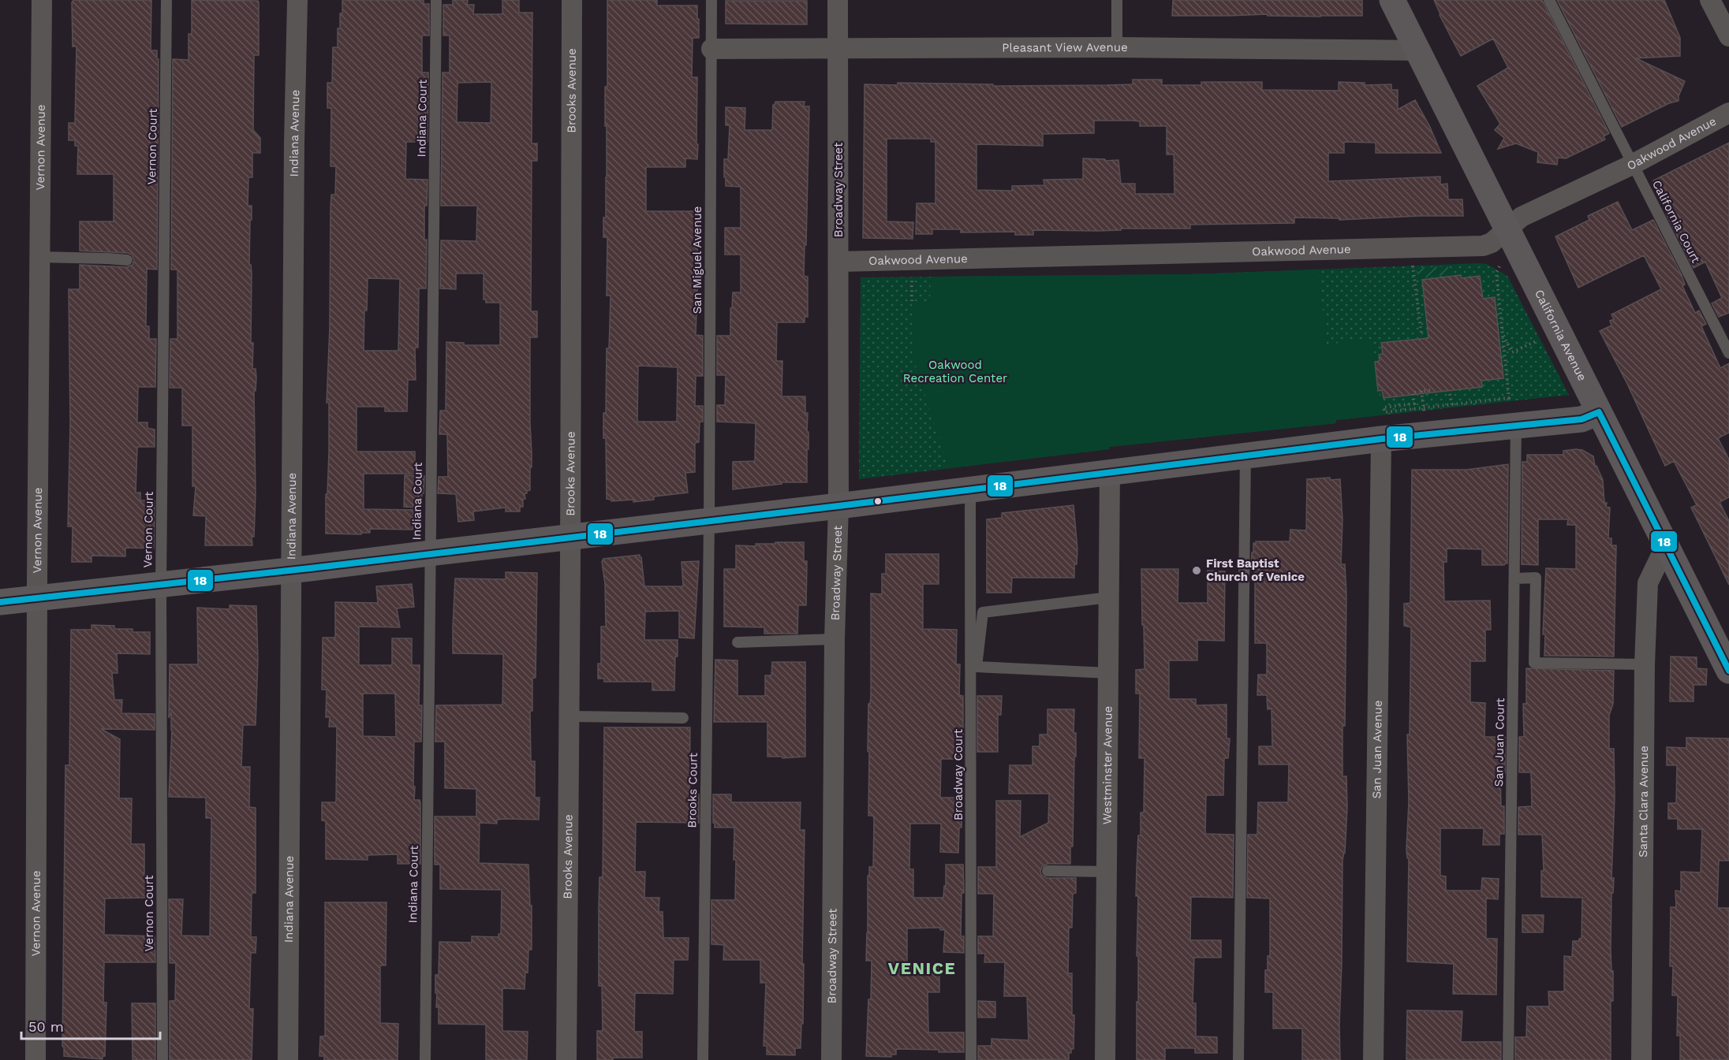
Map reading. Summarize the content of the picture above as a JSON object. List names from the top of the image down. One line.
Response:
{"streets":{"street":["Pleasant View Avenue","Brooks Avenue","Indiana Avenue","Oakwood Avenue","Vernon Avenue","Broadway Street","California Avenue","San Juan Avenue","Westminster Avenue","Santa Clara Avenue"],"lane":["Indiana Court","Vernon Court","California Court","San Miguel Avenue","San Juan Court","Broadway Court","Brooks Court"]},"crossings":[["Pleasant View Avenue","Broadway Street"],["Pleasant View Avenue","San Miguel Avenue"],["Pleasant View Avenue","California Avenue"],["Oakwood Avenue","Broadway Street"],["Oakwood Avenue","California Court"],["Oakwood Avenue","California Avenue"],["San Miguel Avenue","Brooks Court"],["California Avenue","Santa Clara Avenue"]],"districts":["VENICE"],"parks":["Oakwood Recreation Center"],"places":["First Baptist Church of Venice"],"lines":["transit line 18"],"scale_bar":"50 m"}
